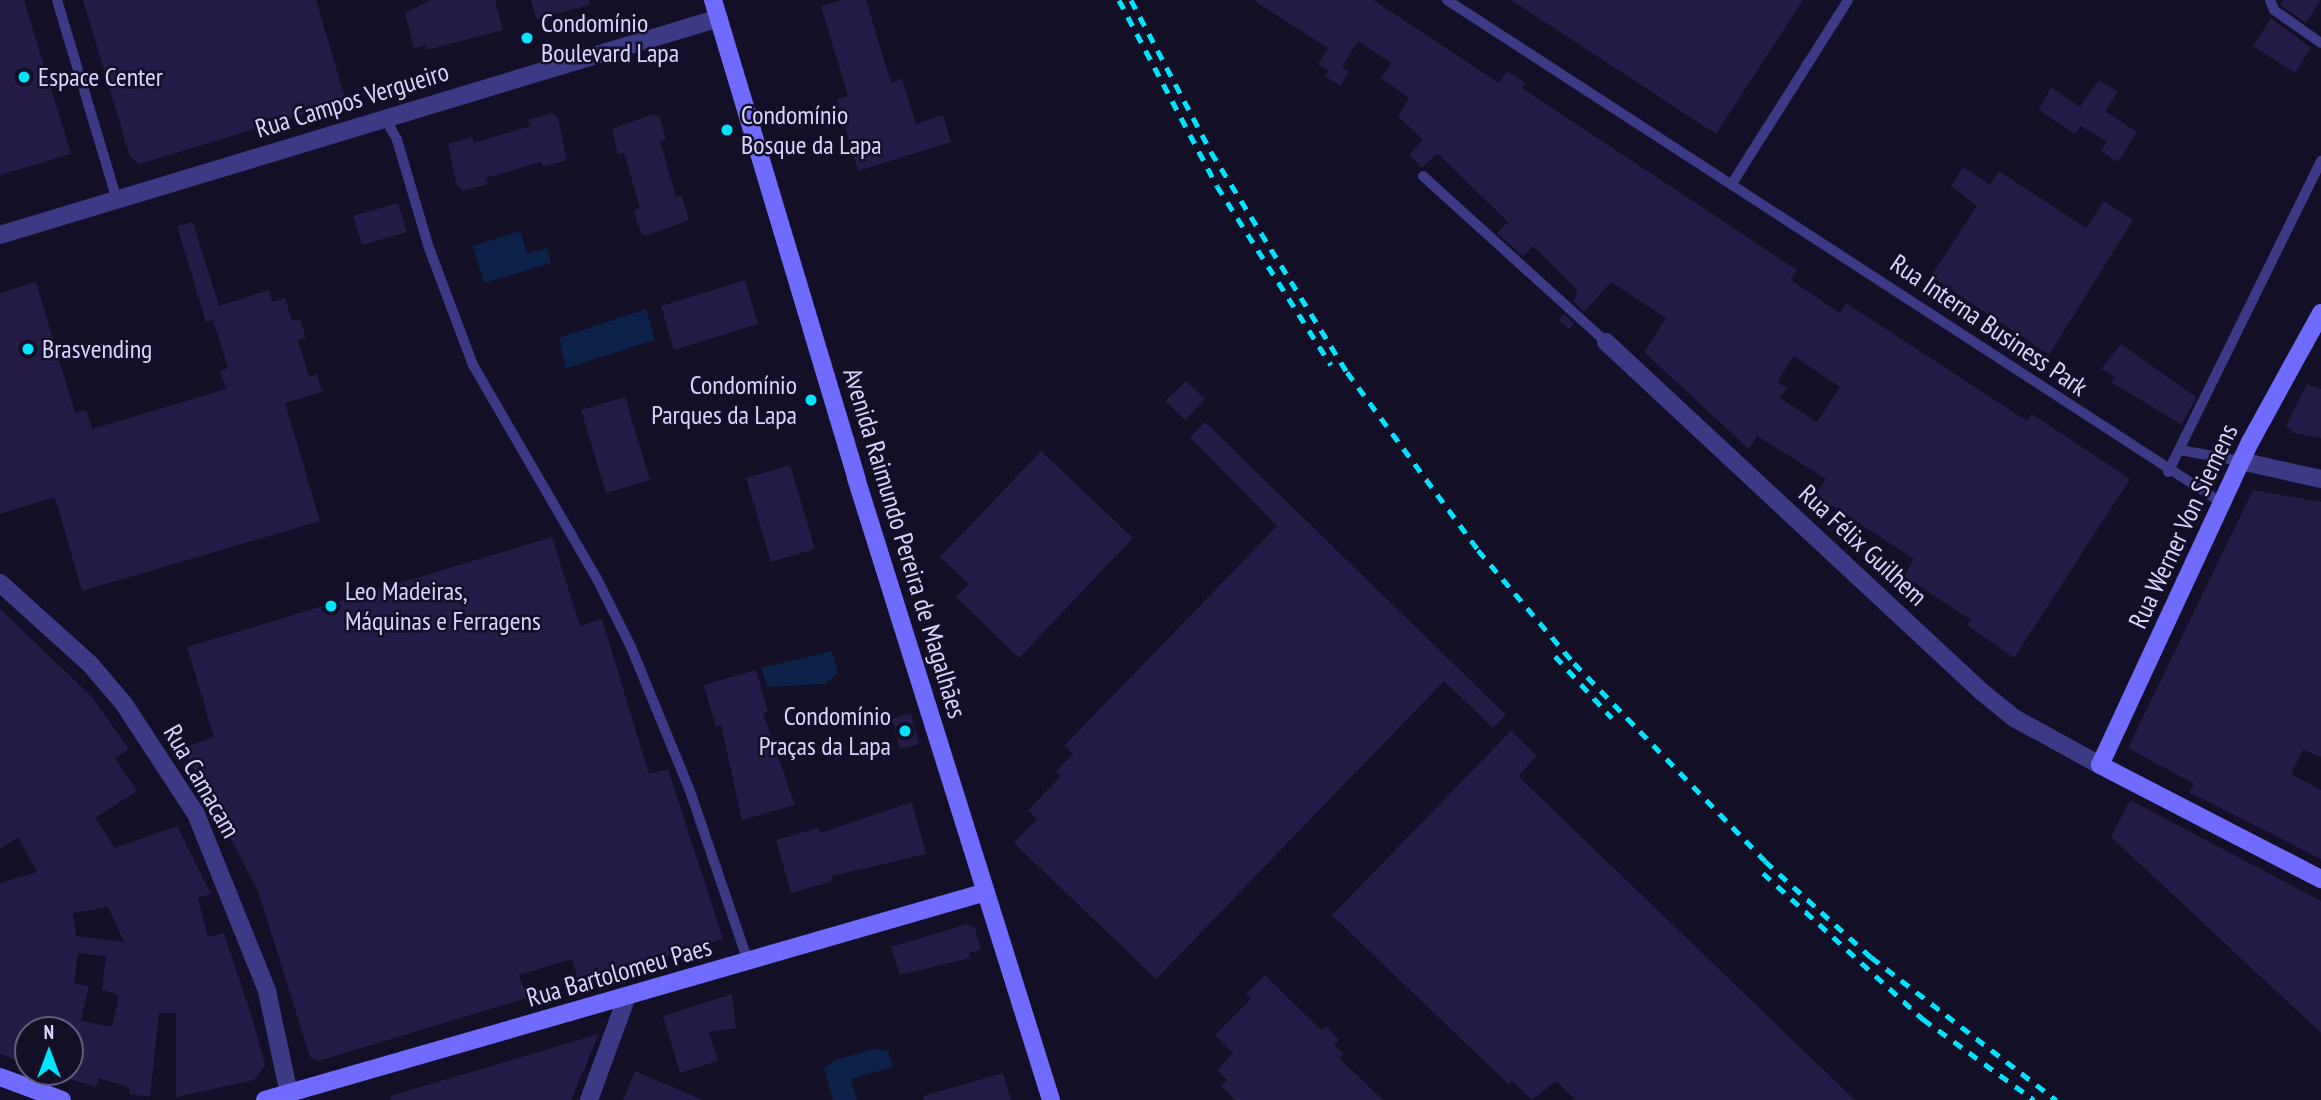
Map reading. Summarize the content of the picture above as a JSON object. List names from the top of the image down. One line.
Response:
{"streets":{"street":["Rua Campos Vergueiro","Rua Werner Von Siemens","Avenida Raimundo Pereira de Magalhães","Rua Félix Guilhem","Rua Camacam","Rua Bartolomeu Paes"],"lane":["Rua Interna Business Park"]},"crossings":[["Rua Campos Vergueiro","Avenida Raimundo Pereira de Magalhães"],["Rua Interna Business Park","Rua Werner Von Siemens"],["Rua Werner Von Siemens","Rua Félix Guilhem"],["Avenida Raimundo Pereira de Magalhães","Rua Bartolomeu Paes"],["Rua Camacam","Rua Bartolomeu Paes"]],"places":["Condomínio Boulevard Lapa","Espace Center","Condomínio Bosque da Lapa","Brasvending","Condomínio Parques da Lapa","Leo Madeiras, Máquinas e Ferragens","Condomínio Praças da Lapa"],"north":"top"}
